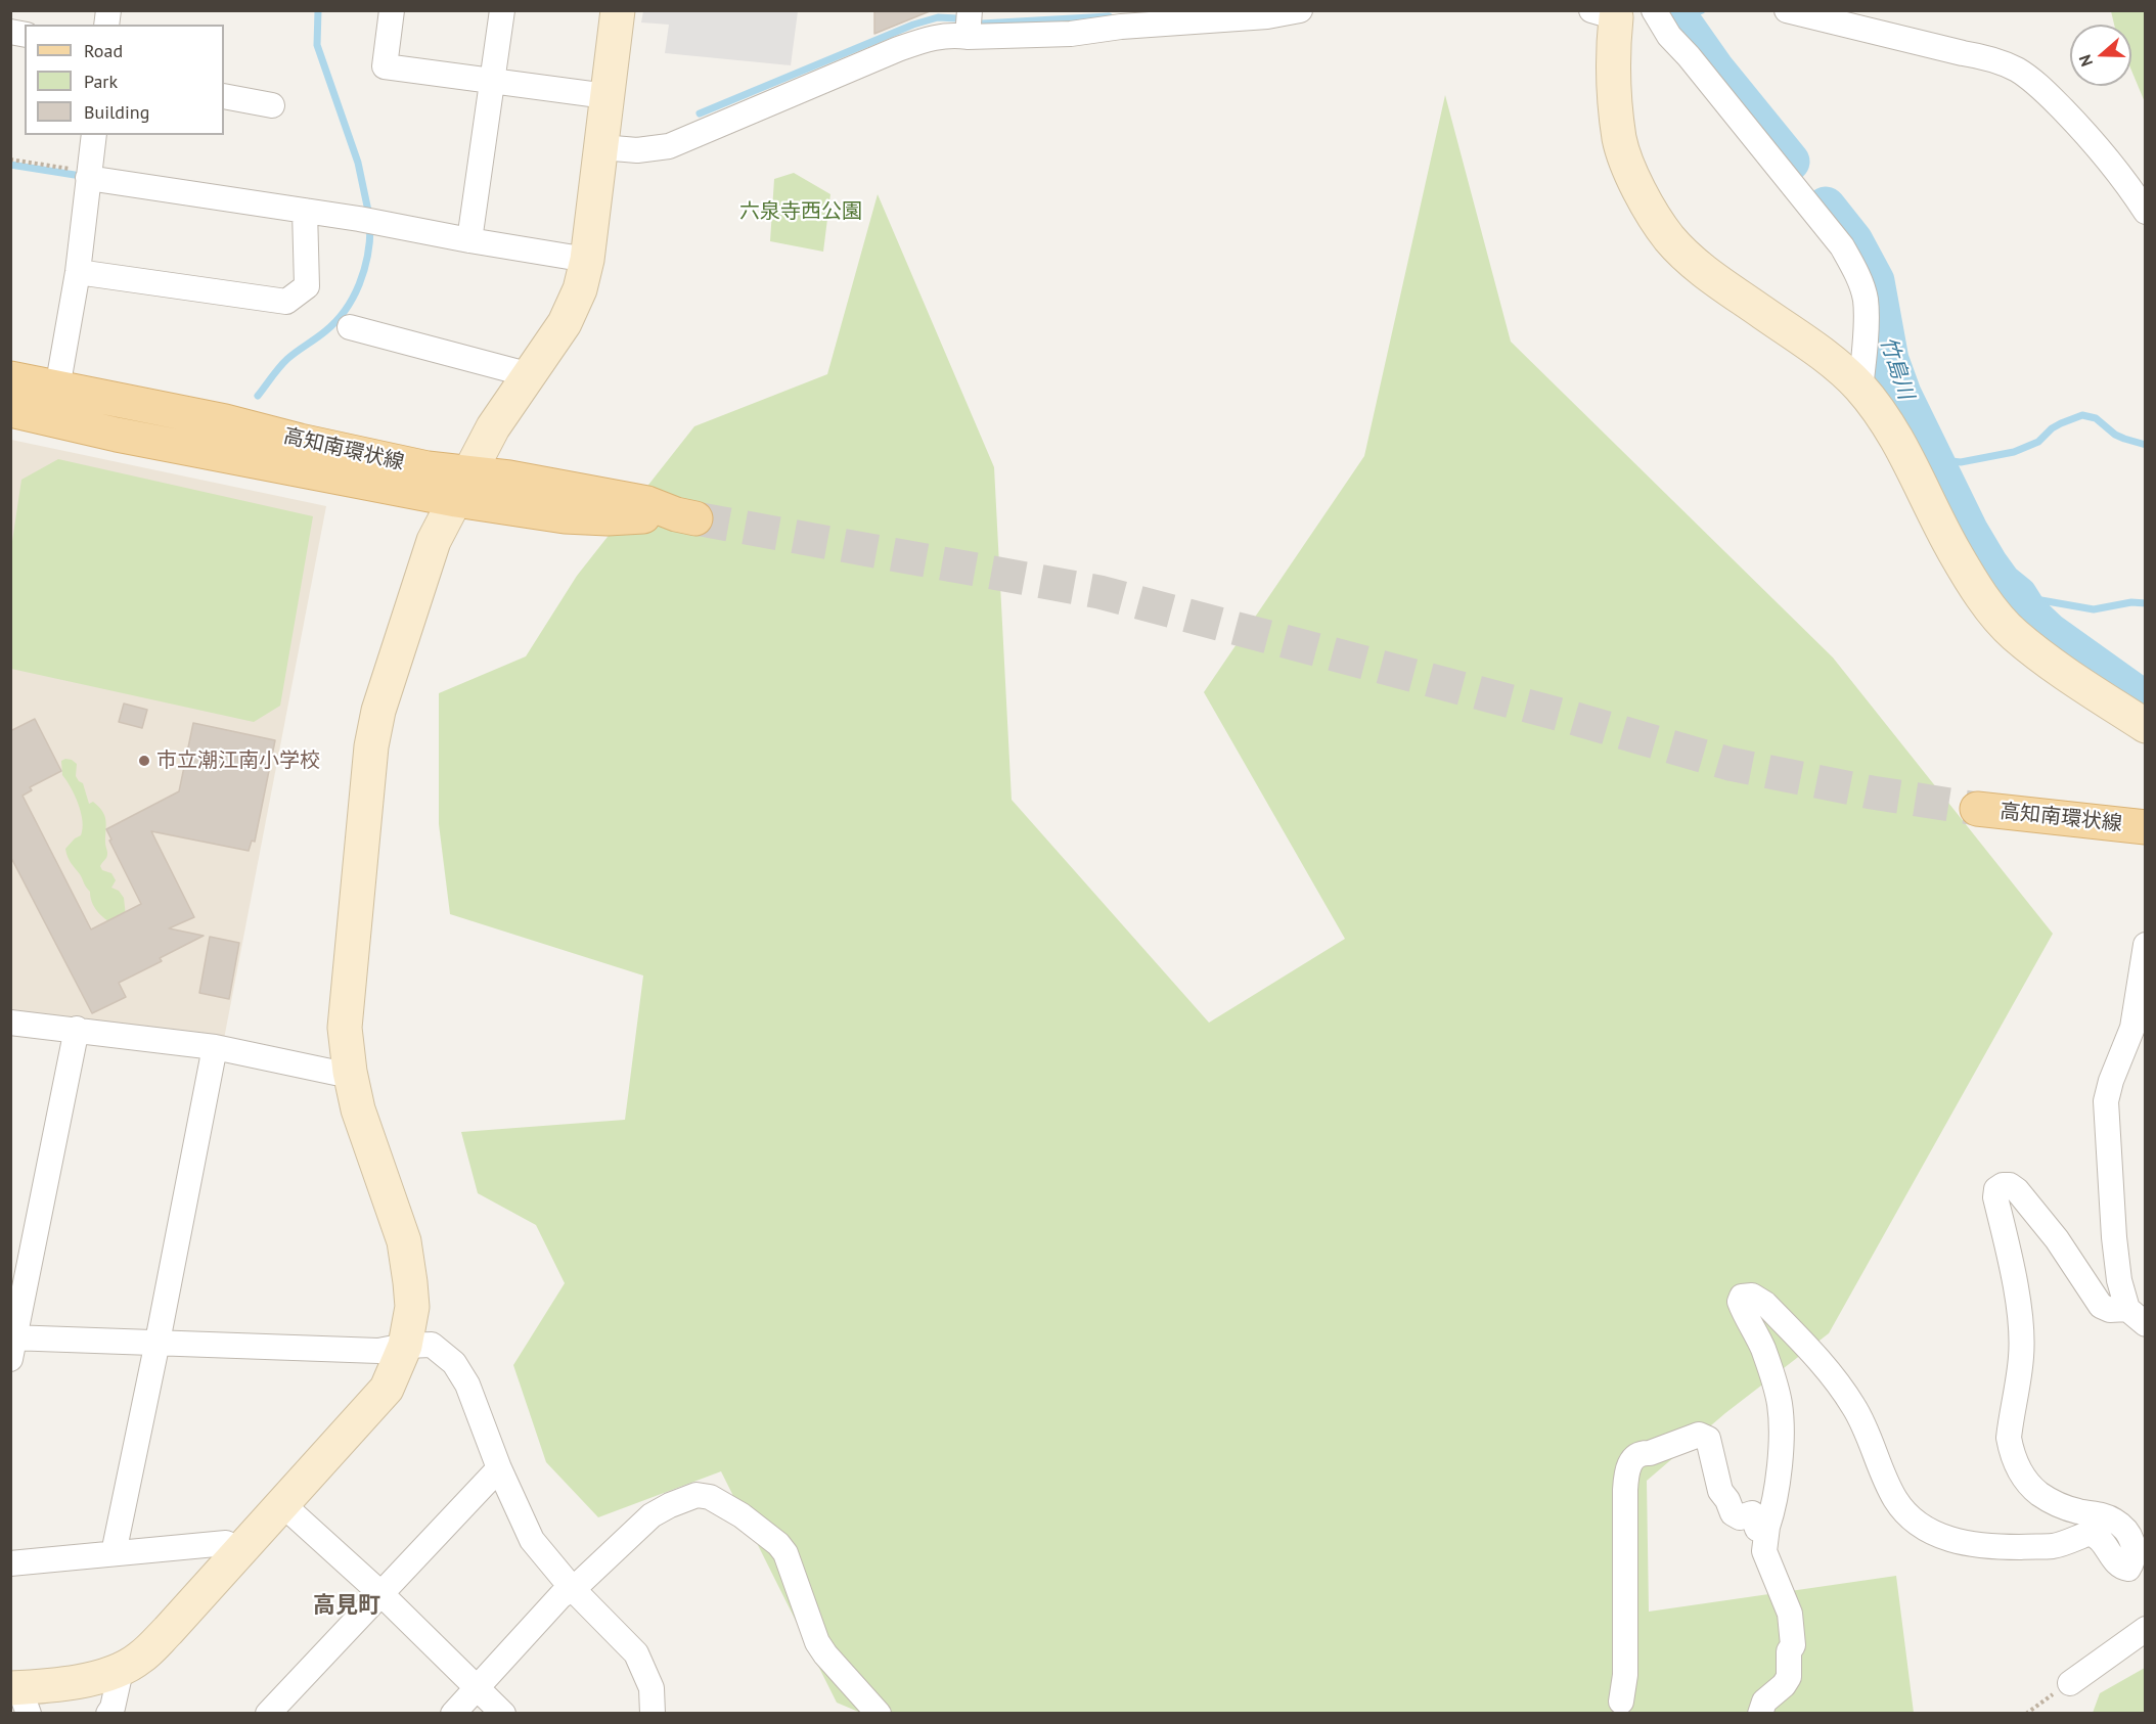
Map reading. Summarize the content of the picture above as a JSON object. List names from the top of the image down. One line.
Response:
{"streets":{"main road":["高知南環状線"]},"districts":["高見町"],"water":["竹島川"],"parks":["六泉寺西公園"],"places":["市立潮江南小学校"],"legend":["Road","Park","Building"],"north":"left"}
